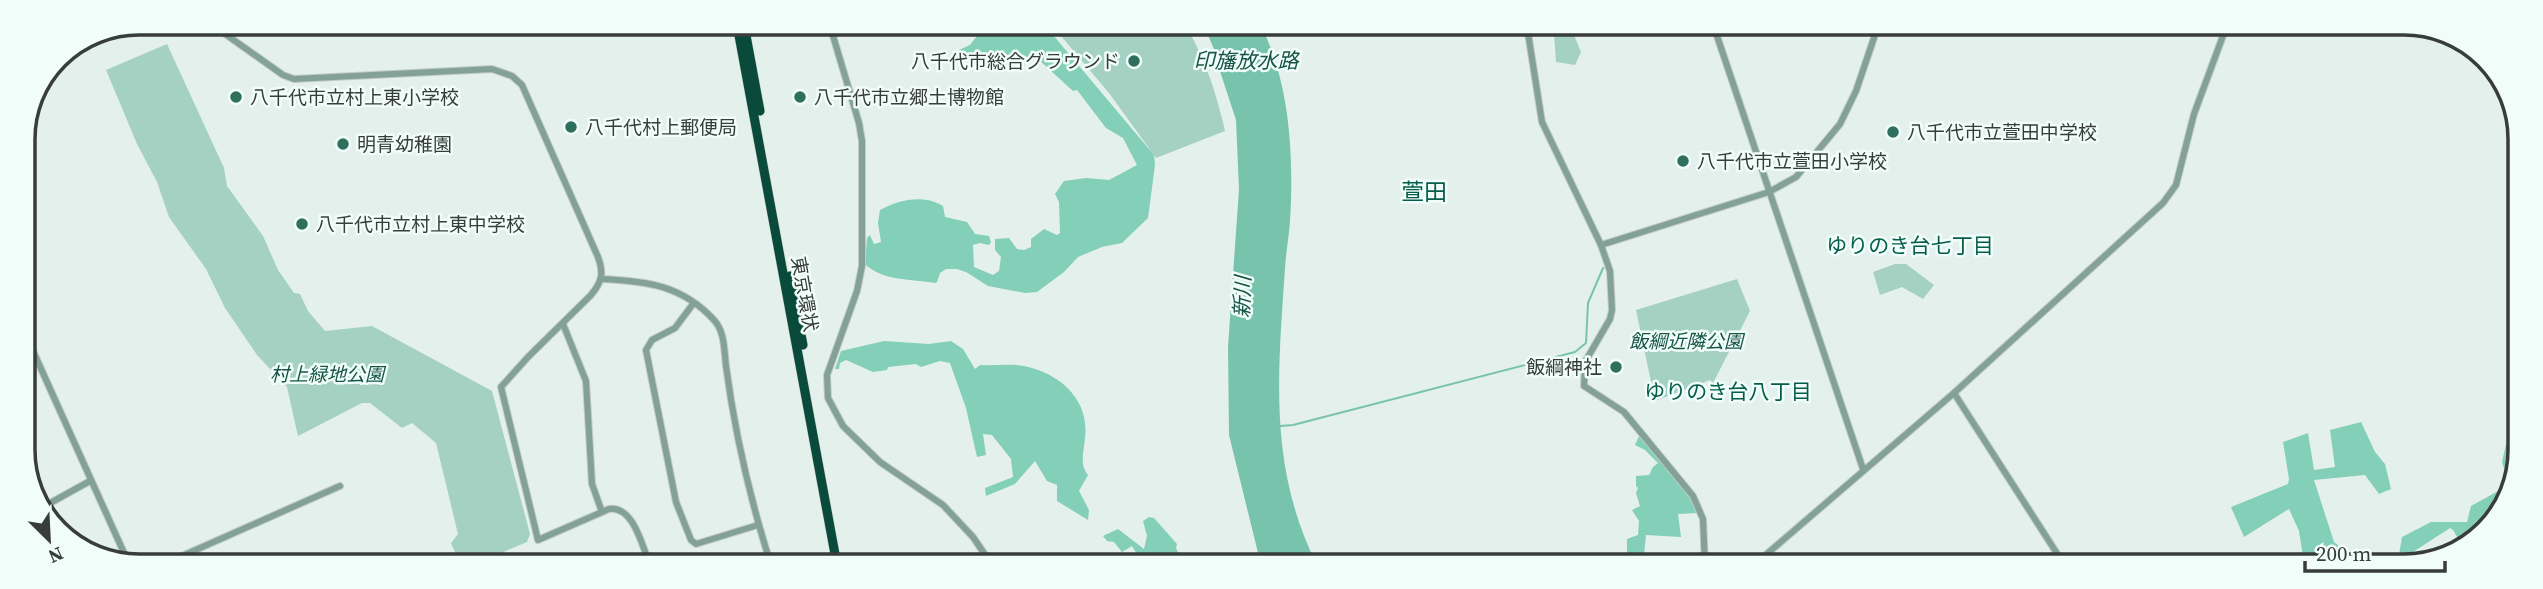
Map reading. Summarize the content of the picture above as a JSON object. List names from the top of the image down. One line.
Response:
{"streets":{"highway":["東京環状"]},"districts":["萱田","ゆりのき台七丁目","ゆりのき台八丁目"],"water":["印旛放水路","新川"],"parks":["飯綱近隣公園","村上緑地公園"],"places":["八千代市総合グラウンド","八千代市立村上東小学校","八千代市立郷土博物館","八千代村上郵便局","八千代市立萱田中学校","明青幼稚園","八千代市立萱田小学校","八千代市立村上東中学校","飯綱神社"],"scale_bar":"200 m","north":"bottom right"}
